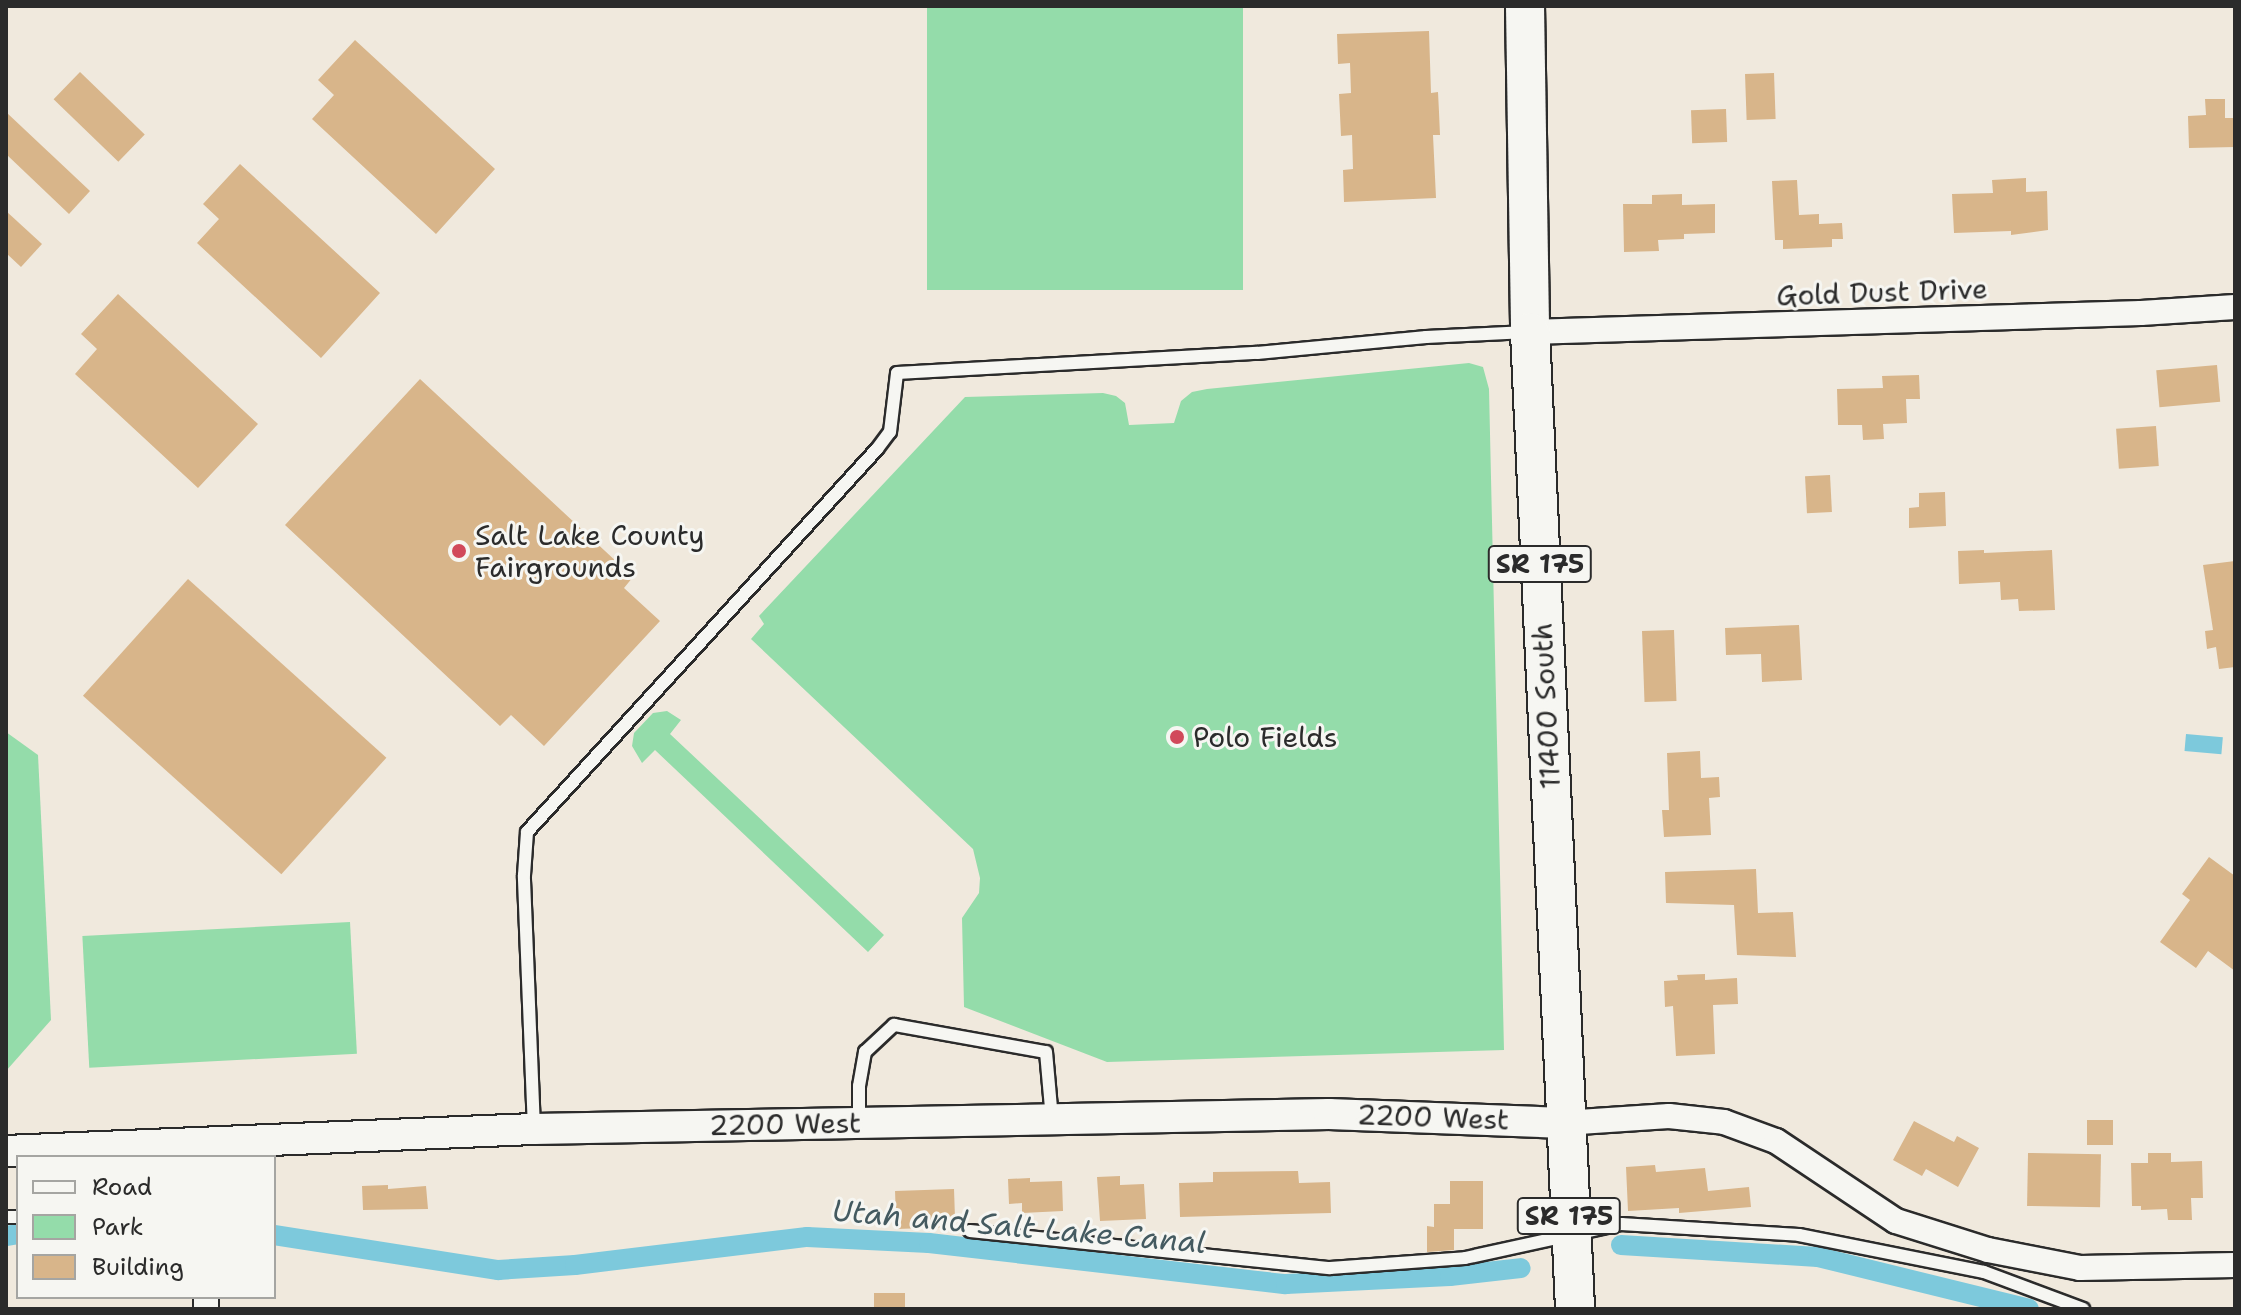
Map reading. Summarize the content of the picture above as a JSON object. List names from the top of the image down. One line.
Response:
{"streets":{"main road":["SR 175","11400 South"],"street":["Gold Dust Drive","2200 West"]},"crossings":[["Gold Dust Drive","11400 South"],["11400 South","2200 West"]],"water":["Utah and Salt Lake Canal"],"places":["Salt Lake County Fairgrounds","Polo Fields"],"legend":["Road","Park","Building"]}
